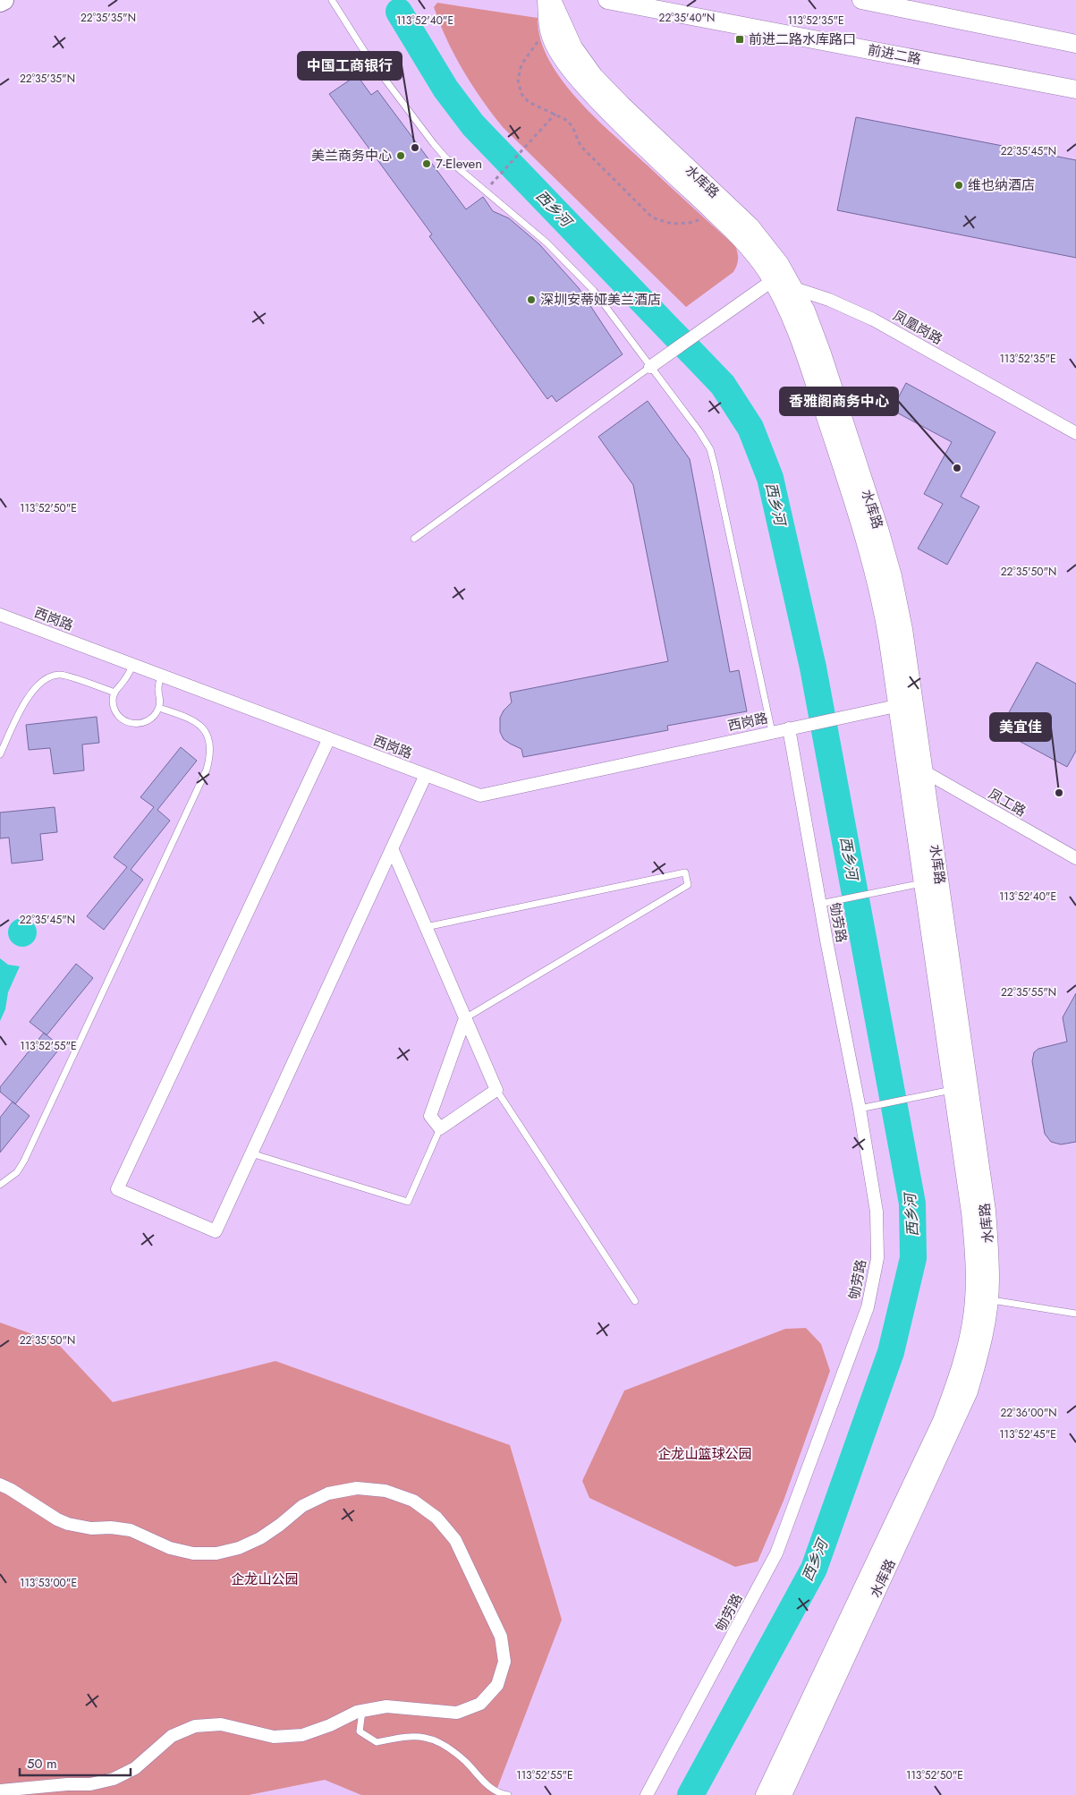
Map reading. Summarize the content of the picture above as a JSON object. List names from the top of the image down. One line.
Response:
{"streets":{"main road":["前进二路","水库路"],"street":["凤凰岗路","西岗路","凤工路","劬劳路"]},"crossings":[["水库路","凤凰岗路"],["水库路","西岗路"],["水库路","凤工路"],["西岗路","劬劳路"]],"water":["西乡河"],"parks":["企龙山篮球公园","企龙山公园"],"places":{"transit":["前进二路水库路口"],"other":["中国工商银行","美兰商务中心","7-Eleven","维也纳酒店","深圳安蒂娅美兰酒店","香雅阁商务中心","美宜佳"]},"scale_bar":"50 m","coordinates":["22°35'35\"N","22°35'40\"N","113°52'40\"E","113°52'35\"E","22°35'45\"N","113°52'50\"E","22°35'50\"N","22°35'55\"N","113°52'55\"E","22°36'00\"N","113°52'45\"E","113°53'00\"E"]}
